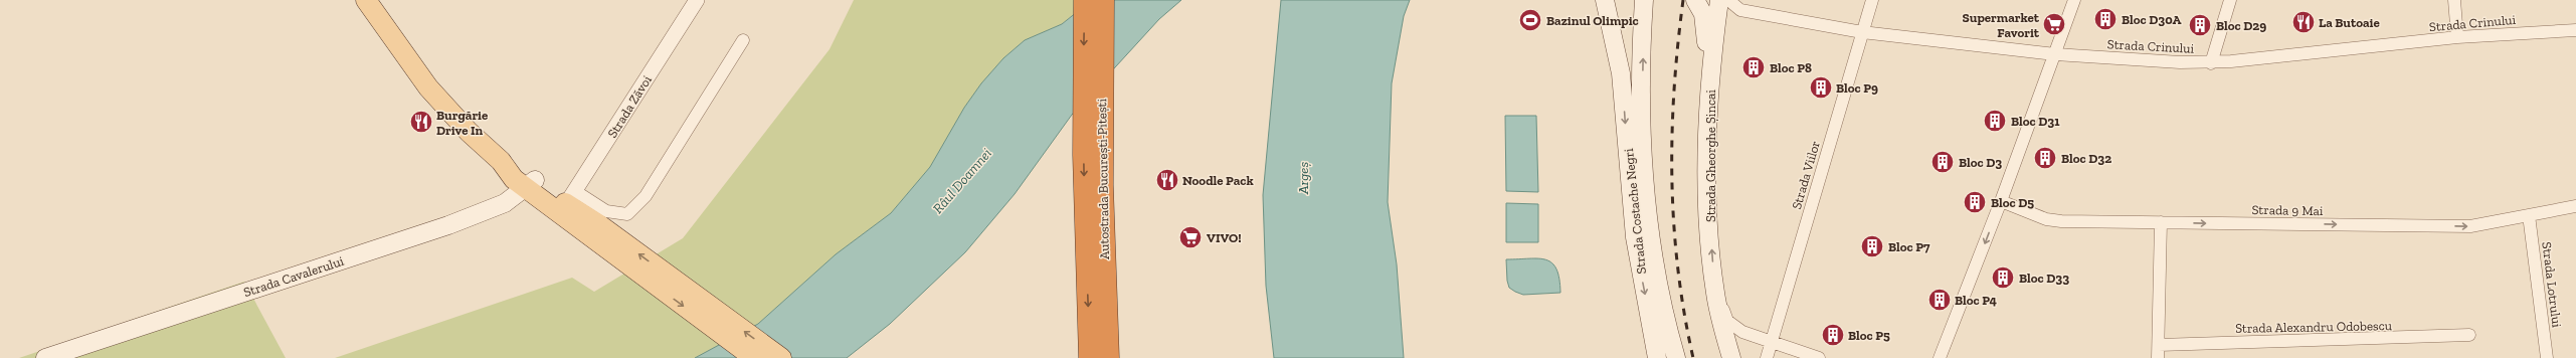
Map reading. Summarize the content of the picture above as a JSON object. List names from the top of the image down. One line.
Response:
{"streets":{"highway":["Autostrada București-Pitești"],"main road":["Strada Gheorghe Șincai","Strada Costache Negri","Strada Cavalerului"],"street":["Strada Crinului","Strada Zăvoi","Strada Viilor","Strada 9 Mai","Strada Lotrului","Strada Alexandru Odobescu"]},"crossings":[["Strada Crinului","Strada Viilor"],["Strada 9 Mai","Strada Lotrului"]],"one_way":["Strada Gheorghe Șincai","Strada 9 Mai"],"water":["Argeș","Râul Doamnei"],"places":{"building":["Bloc D30A","Bloc D29","Bloc P8","Bloc P9","Bloc D31","Bloc D32","Bloc D3","Bloc D5","Bloc P7","Bloc D33","Bloc P4","Bloc P5"],"sports":["Bazinul Olimpic"],"restaurant":["La Butoaie","Burgărie Drive In","Noodle Pack"],"supermarket":["Supermarket Favorit","VIVO!"]}}
